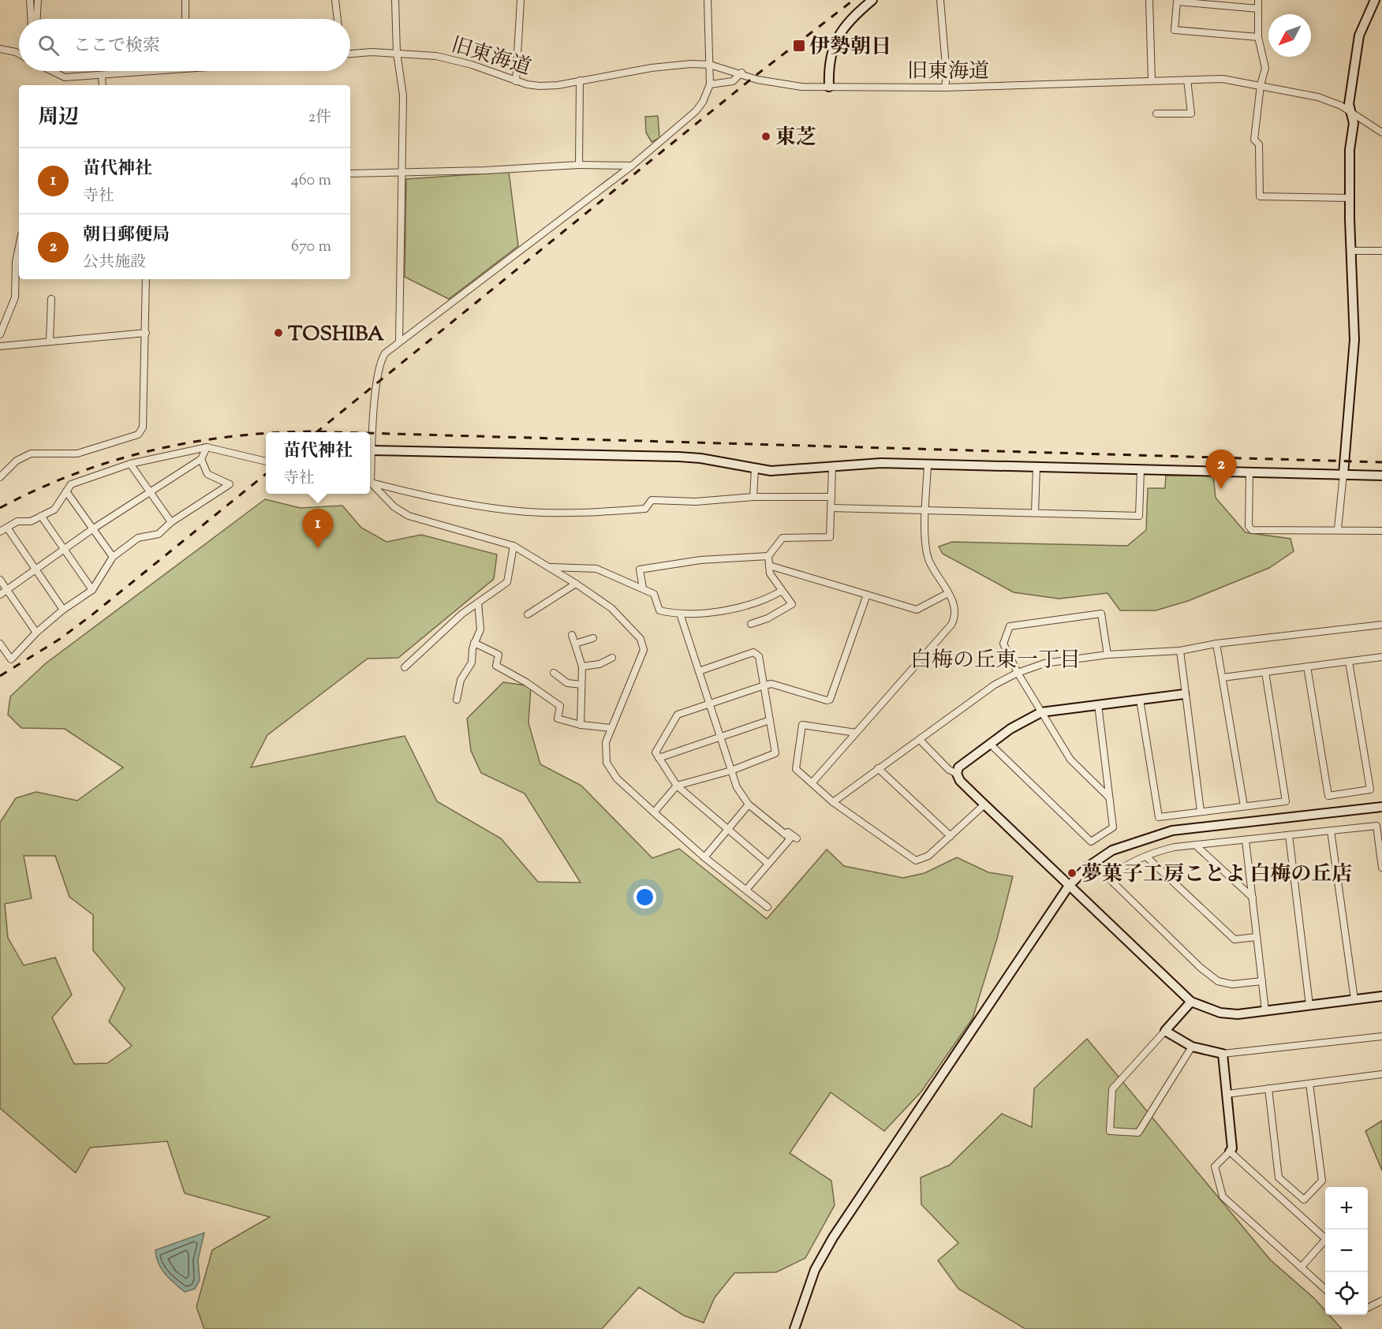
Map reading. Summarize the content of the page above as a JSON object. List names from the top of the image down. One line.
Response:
{"streets":{"street":["旧東海道"]},"districts":["白梅の丘東一丁目"],"places":{"transit":["伊勢朝日"],"other":["東芝","TOSHIBA","夢菓子工房ことよ 白梅の丘店"]},"north":"bottom left","page":{"search":"ここで検索","heading":["周辺","2件"],"list":[{"mark":"1","name":"苗代神社","note":"寺社","value":"460 m"},{"mark":"2","name":"朝日郵便局","note":"公共施設","value":"670 m"}],"popup":["苗代神社","寺社"],"pins":["2","1"],"map_buttons":["+","−"]}}
